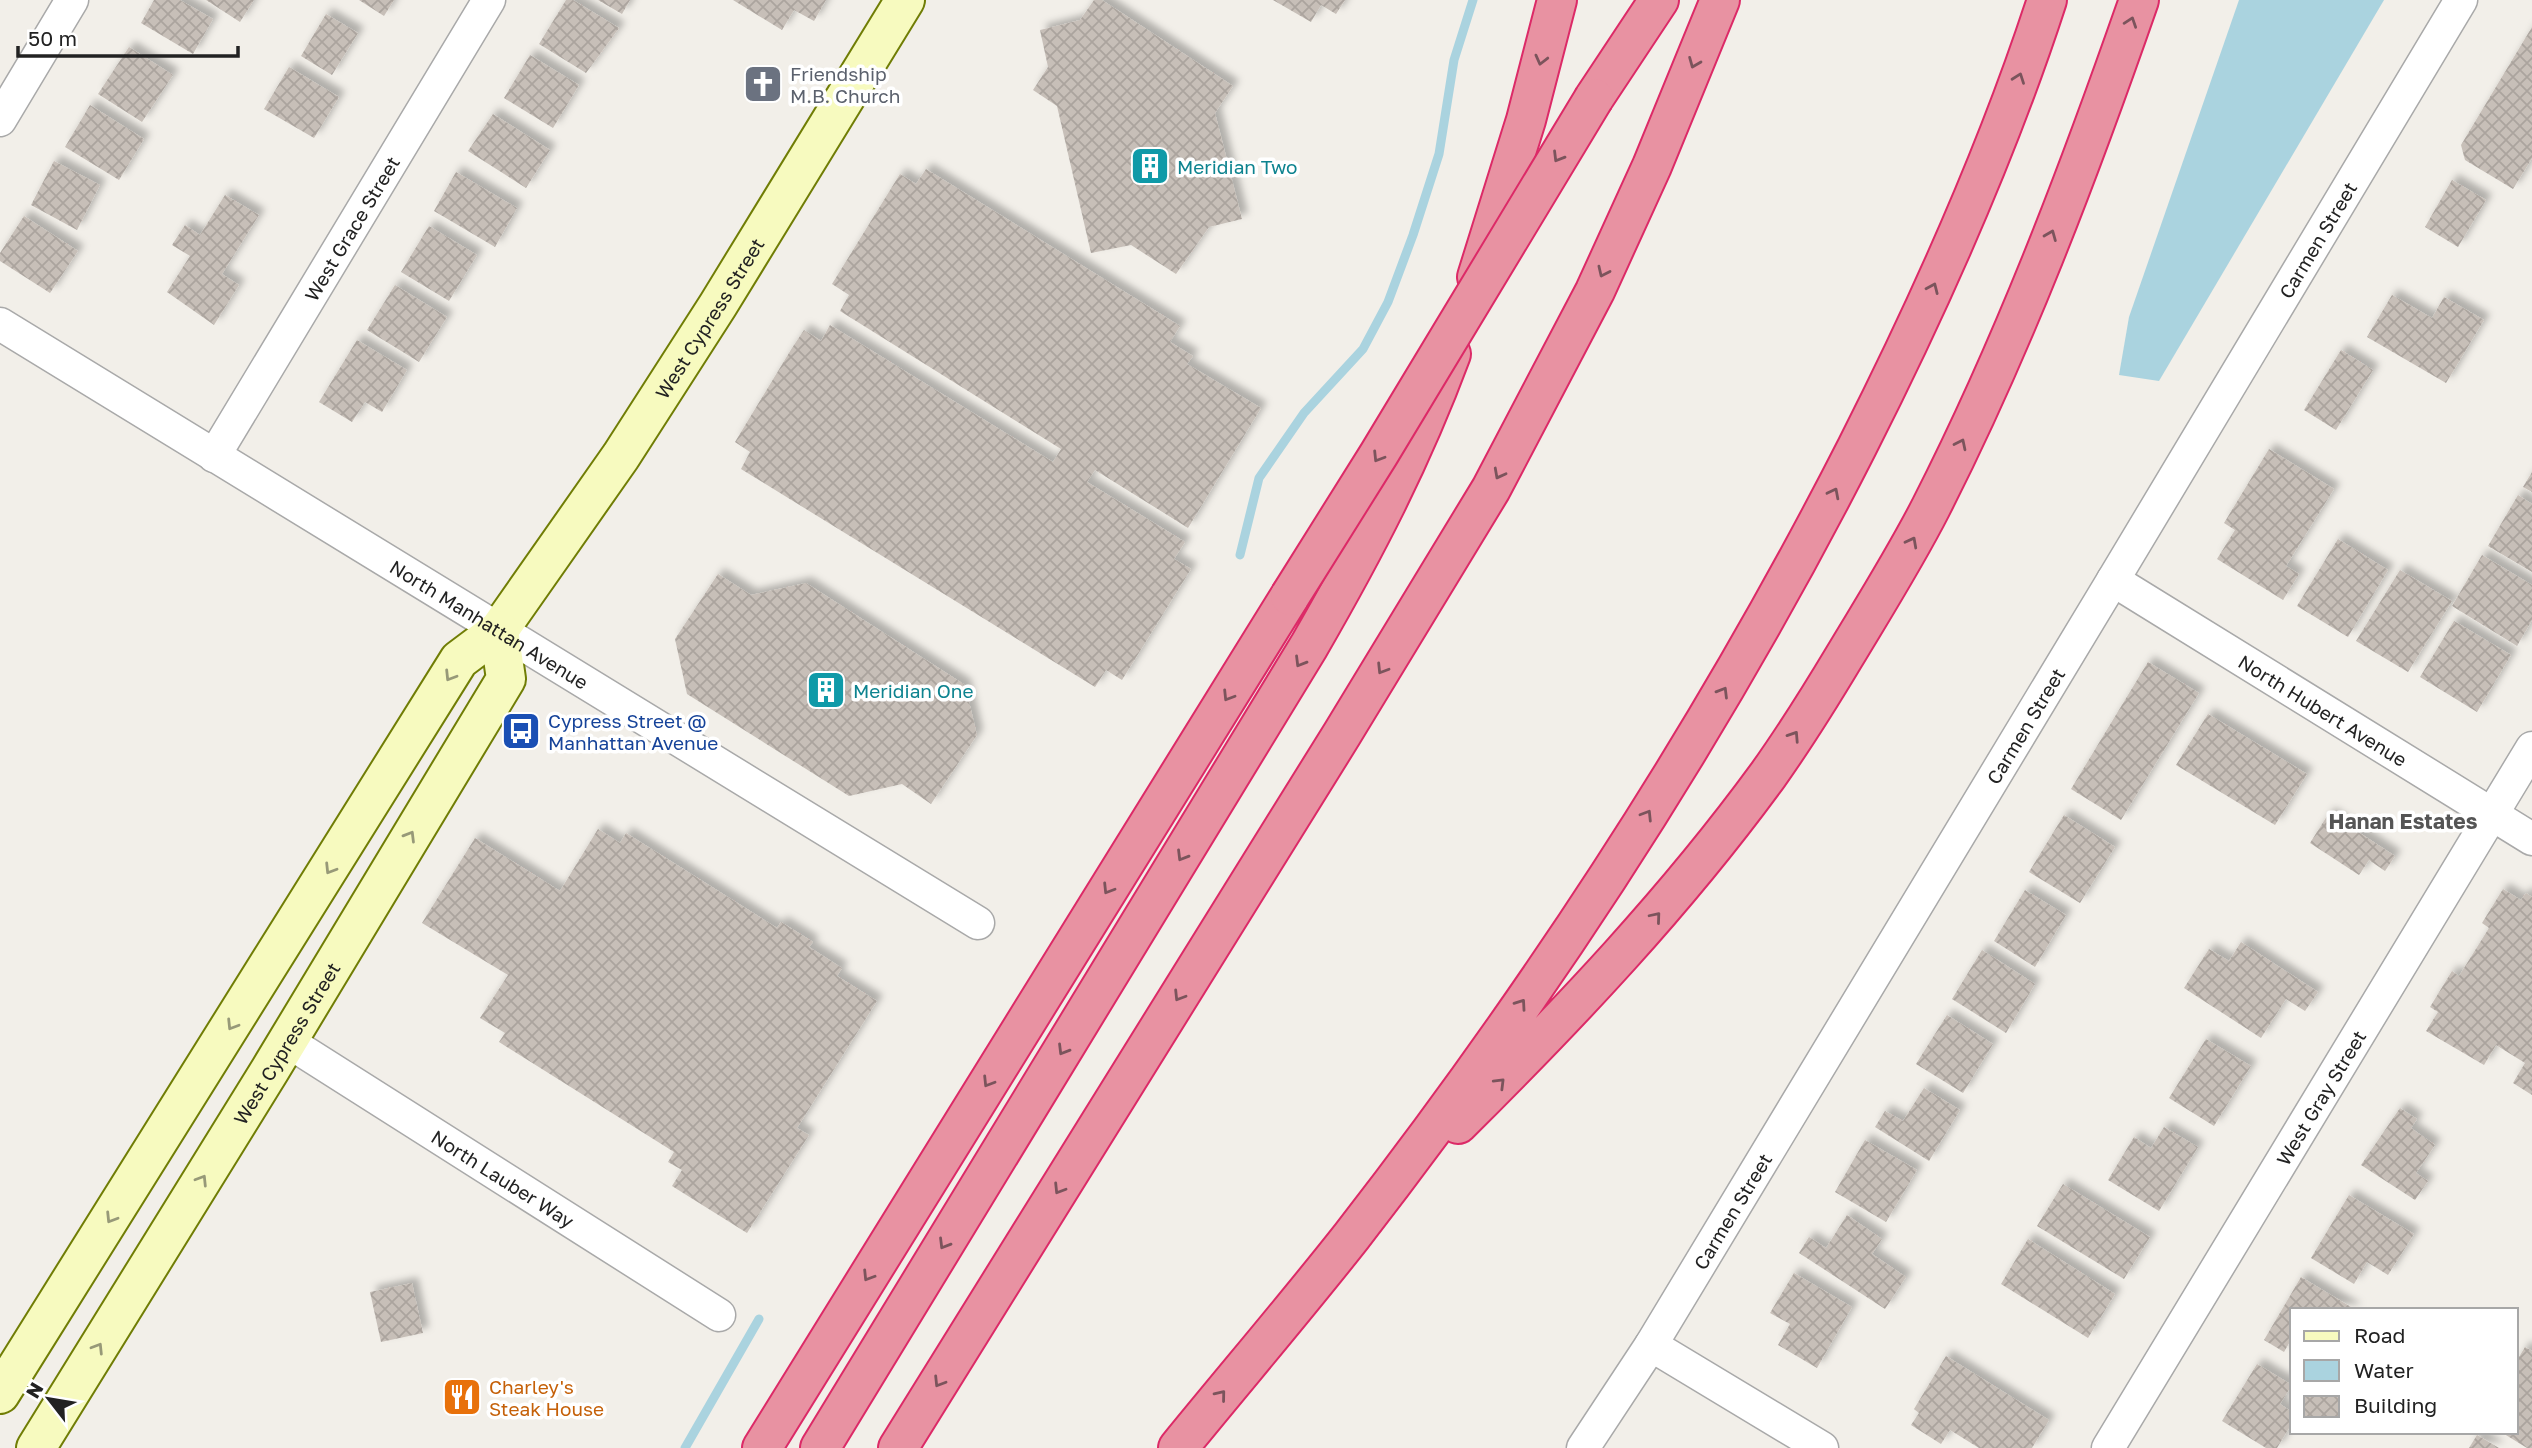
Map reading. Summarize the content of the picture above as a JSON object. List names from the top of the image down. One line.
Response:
{"streets":{"street":["West Grace Street","Carmen Street","West Cypress Street","North Manhattan Avenue","North Hubert Avenue","West Gray Street","North Lauber Way"]},"crossings":[["West Grace Street","North Manhattan Avenue"],["Carmen Street","North Hubert Avenue"],["West Cypress Street","North Manhattan Avenue"],["West Cypress Street","North Lauber Way"],["North Hubert Avenue","West Gray Street"]],"districts":["Hanan Estates"],"places":{"church":["Friendship M.B. Church"],"building":["Meridian Two","Meridian One"],"bus stop":["Cypress Street @ Manhattan Avenue"],"restaurant":["Charley's Steak House"]},"legend":["Road","Water","Building"],"scale_bar":"50 m","north":"top left"}
